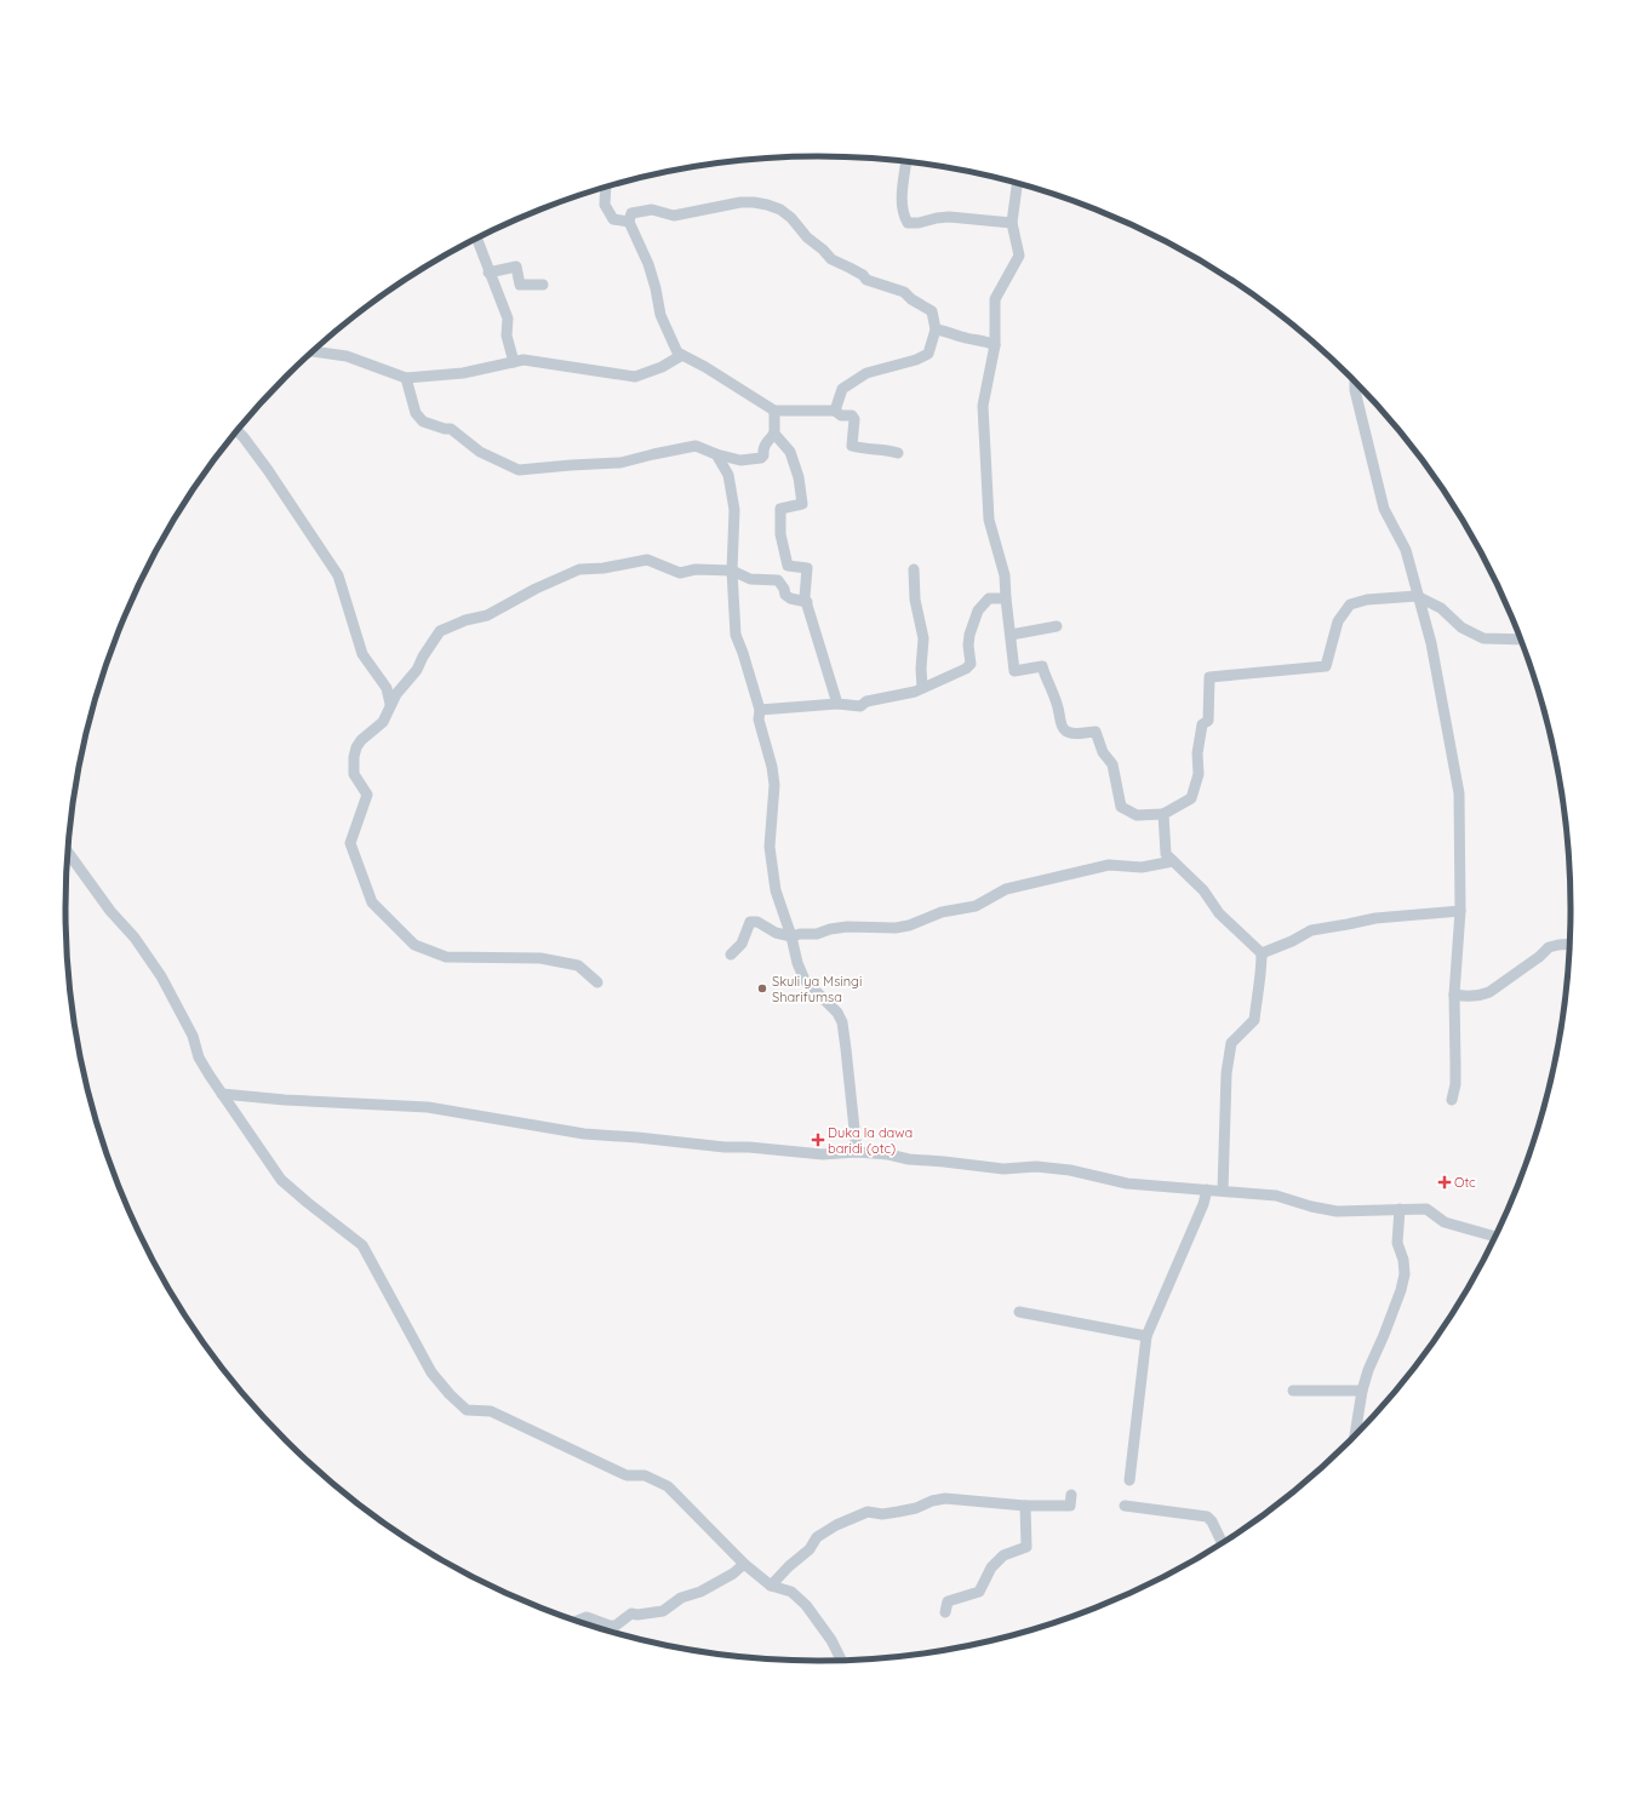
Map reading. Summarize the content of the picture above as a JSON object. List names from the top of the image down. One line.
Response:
{"places":{"other":["Skuli ya Msingi Sharifumsa"],"health":["Duka la dawa baridi (otc)","Otc"]}}
